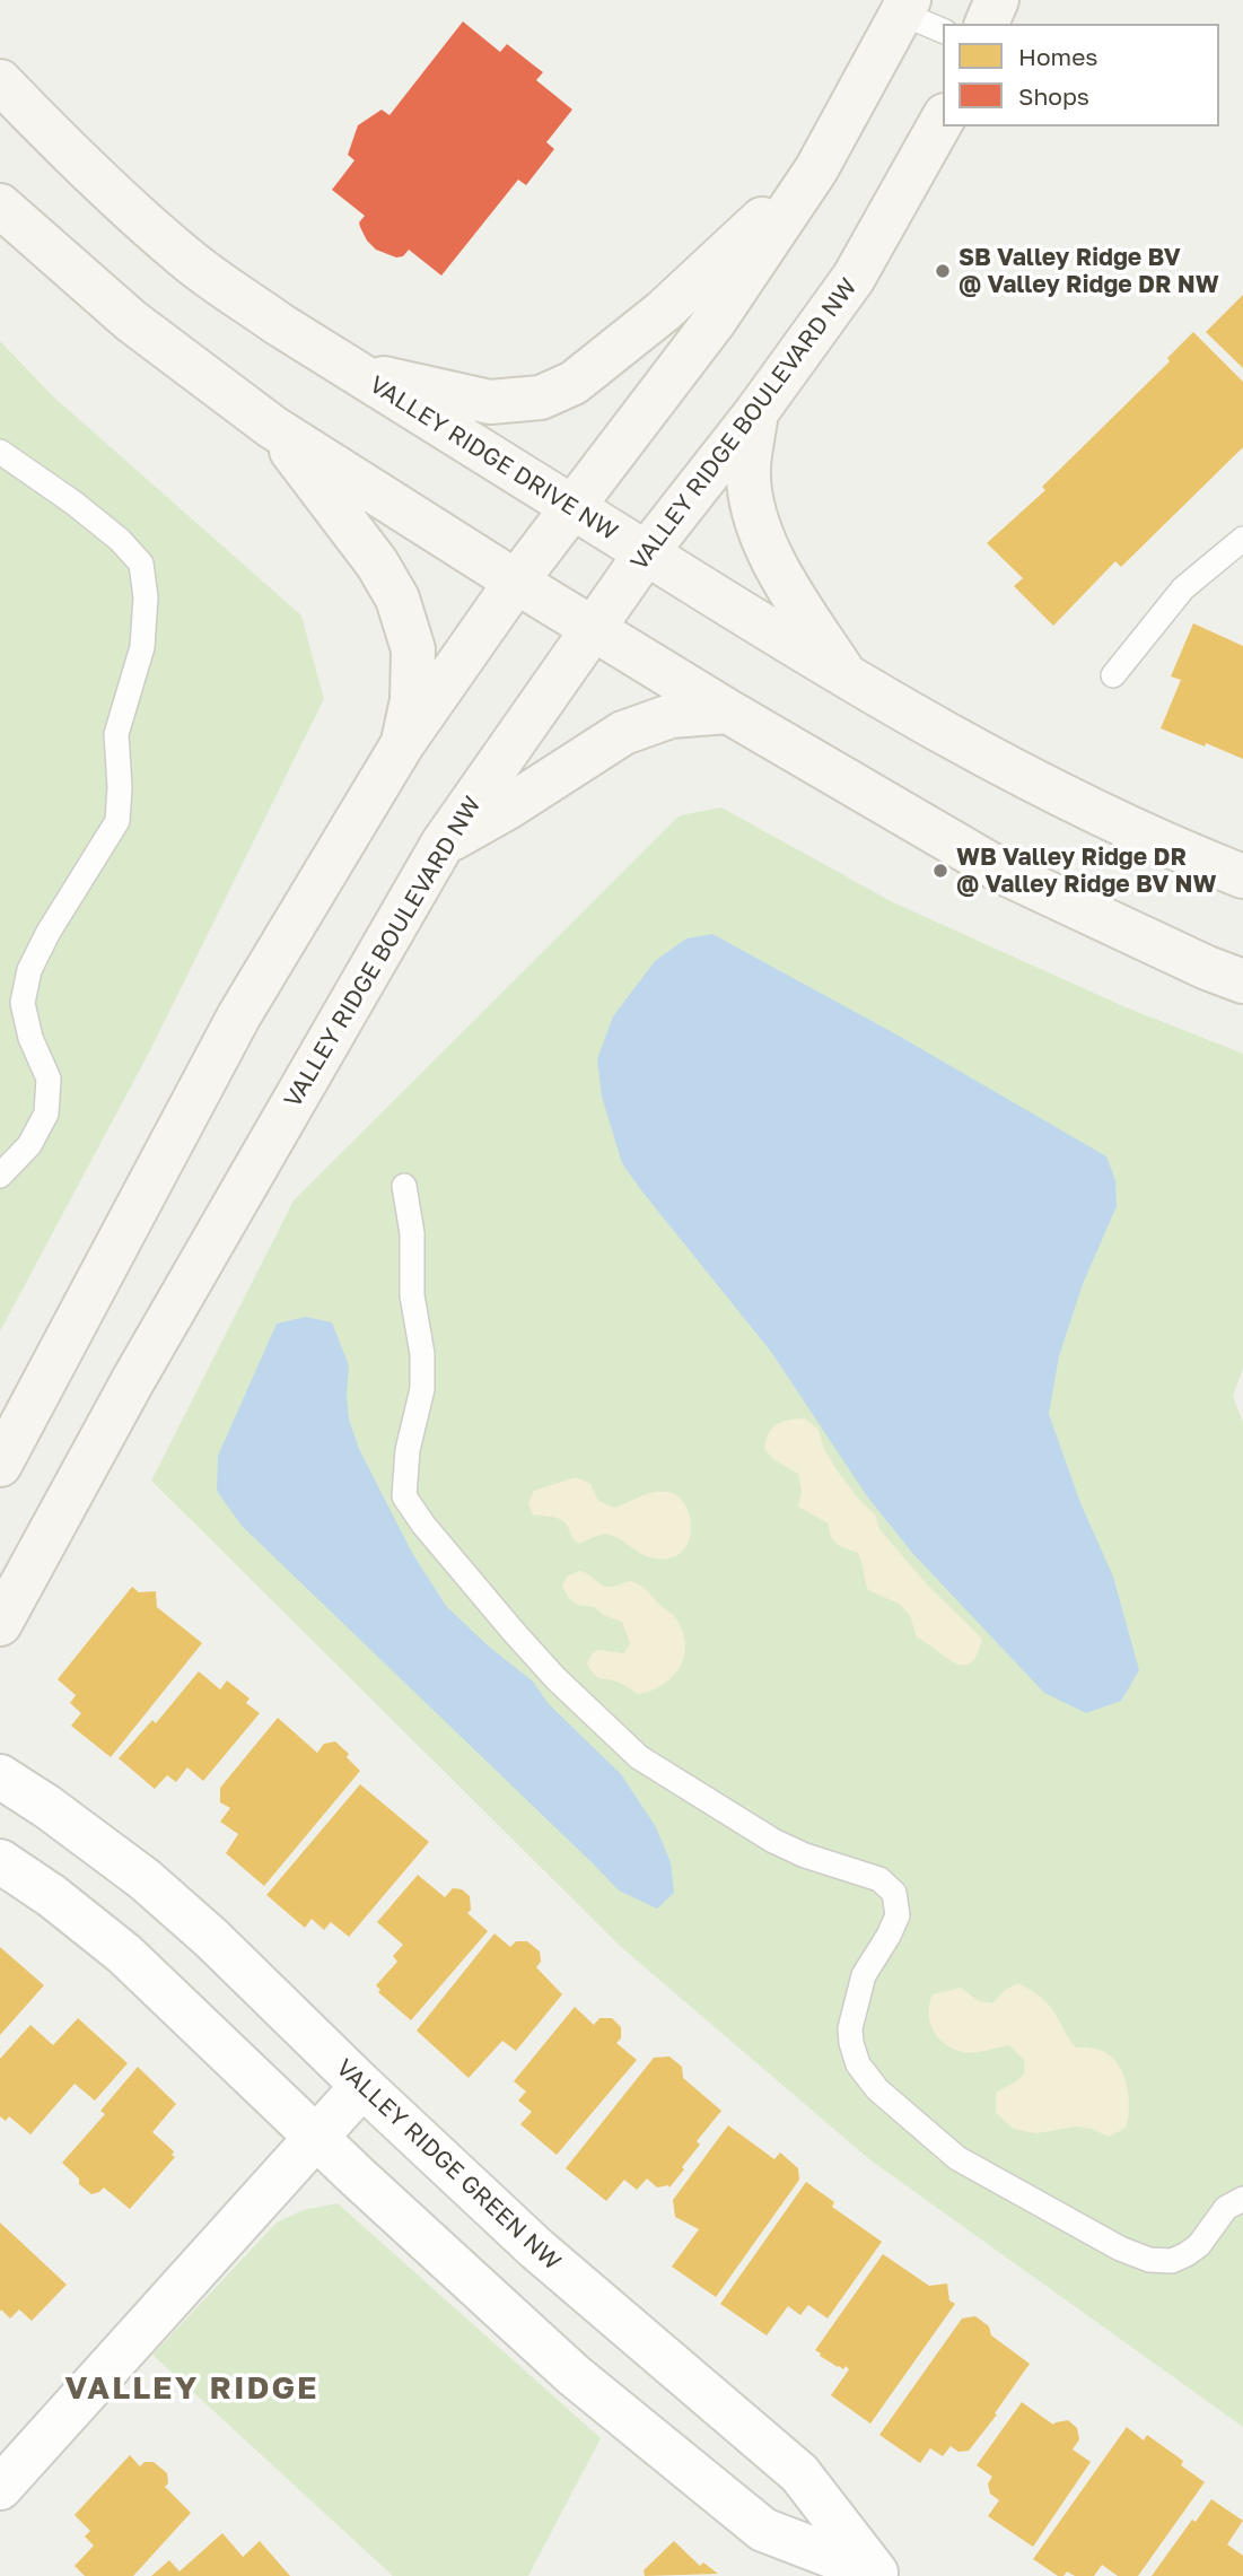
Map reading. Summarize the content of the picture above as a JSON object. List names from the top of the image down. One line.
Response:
{"streets":{"street":["VALLEY RIDGE BOULEVARD NW","VALLEY RIDGE DRIVE NW","VALLEY RIDGE GREEN NW"]},"crossings":[["VALLEY RIDGE BOULEVARD NW","VALLEY RIDGE DRIVE NW"]],"districts":["VALLEY RIDGE"],"places":["SB Valley Ridge BV @ Valley Ridge DR NW","WB Valley Ridge DR @ Valley Ridge BV NW"],"legend":["Homes","Shops"]}
